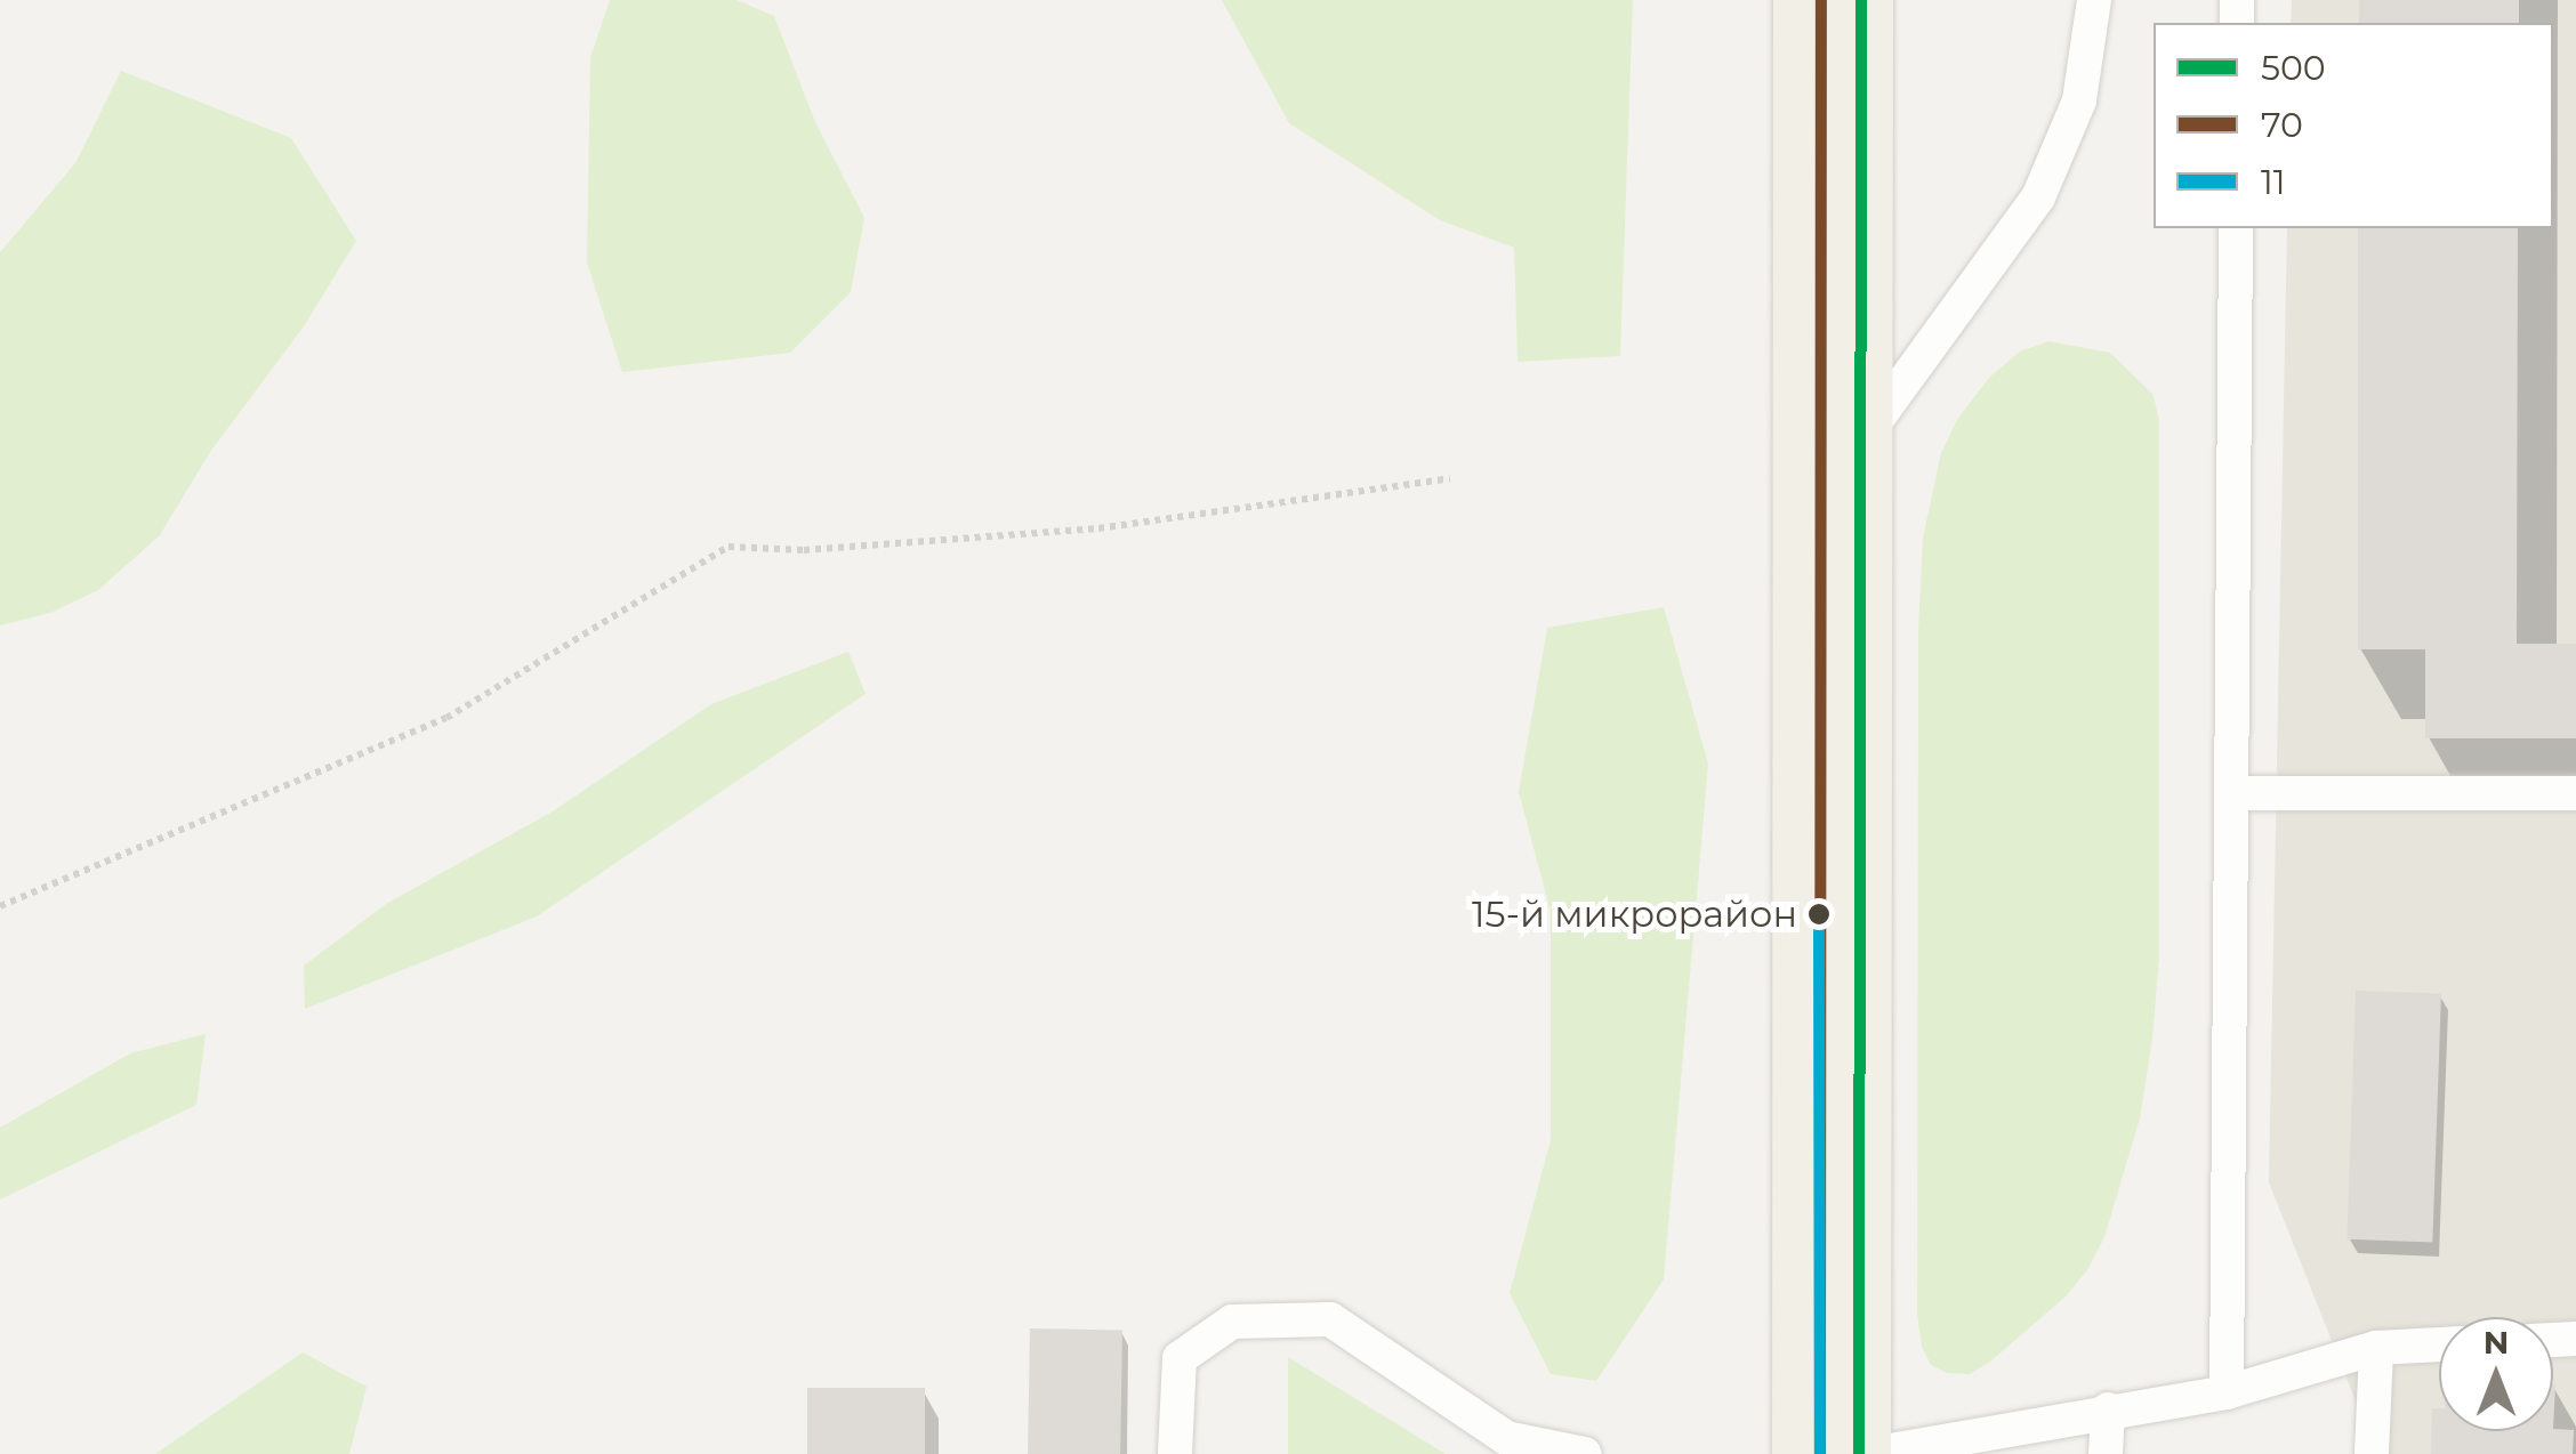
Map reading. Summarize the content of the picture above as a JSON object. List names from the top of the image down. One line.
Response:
{"places":["15-й микрорайон"],"lines":["transit line 500","transit line 70","transit line 11"],"legend":["500","70","11"],"north":"top"}
